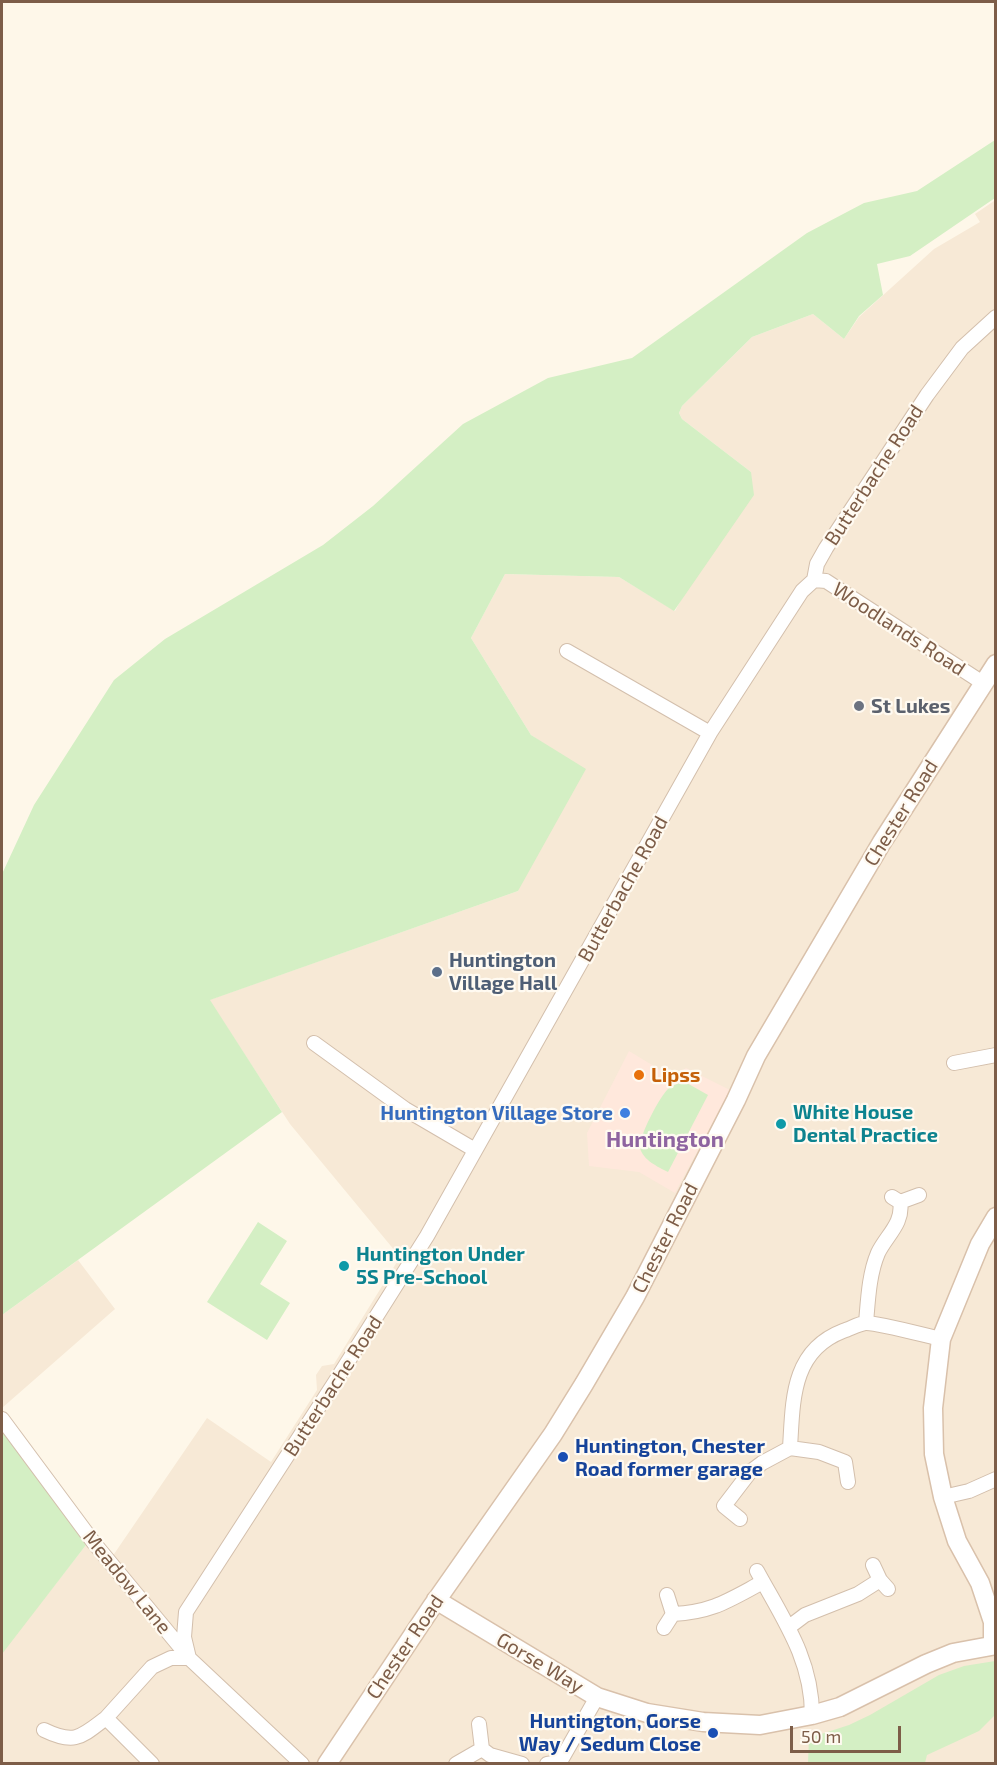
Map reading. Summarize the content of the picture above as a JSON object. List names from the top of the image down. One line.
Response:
{"streets":{"main road":["Chester Road","Gorse Way"],"street":["Butterbache Road","Woodlands Road","Meadow Lane"]},"crossings":[["Butterbache Road","Woodlands Road"],["Butterbache Road","Meadow Lane"],["Woodlands Road","Chester Road"],["Chester Road","Gorse Way"]],"districts":["Huntington"],"places":["St Lukes","Huntington Village Hall","Lipss","Huntington Village Store","White House Dental Practice","Huntington Under 5S Pre-School","Huntington, Chester Road former garage","Huntington, Gorse Way / Sedum Close"],"scale_bar":"50 m"}
